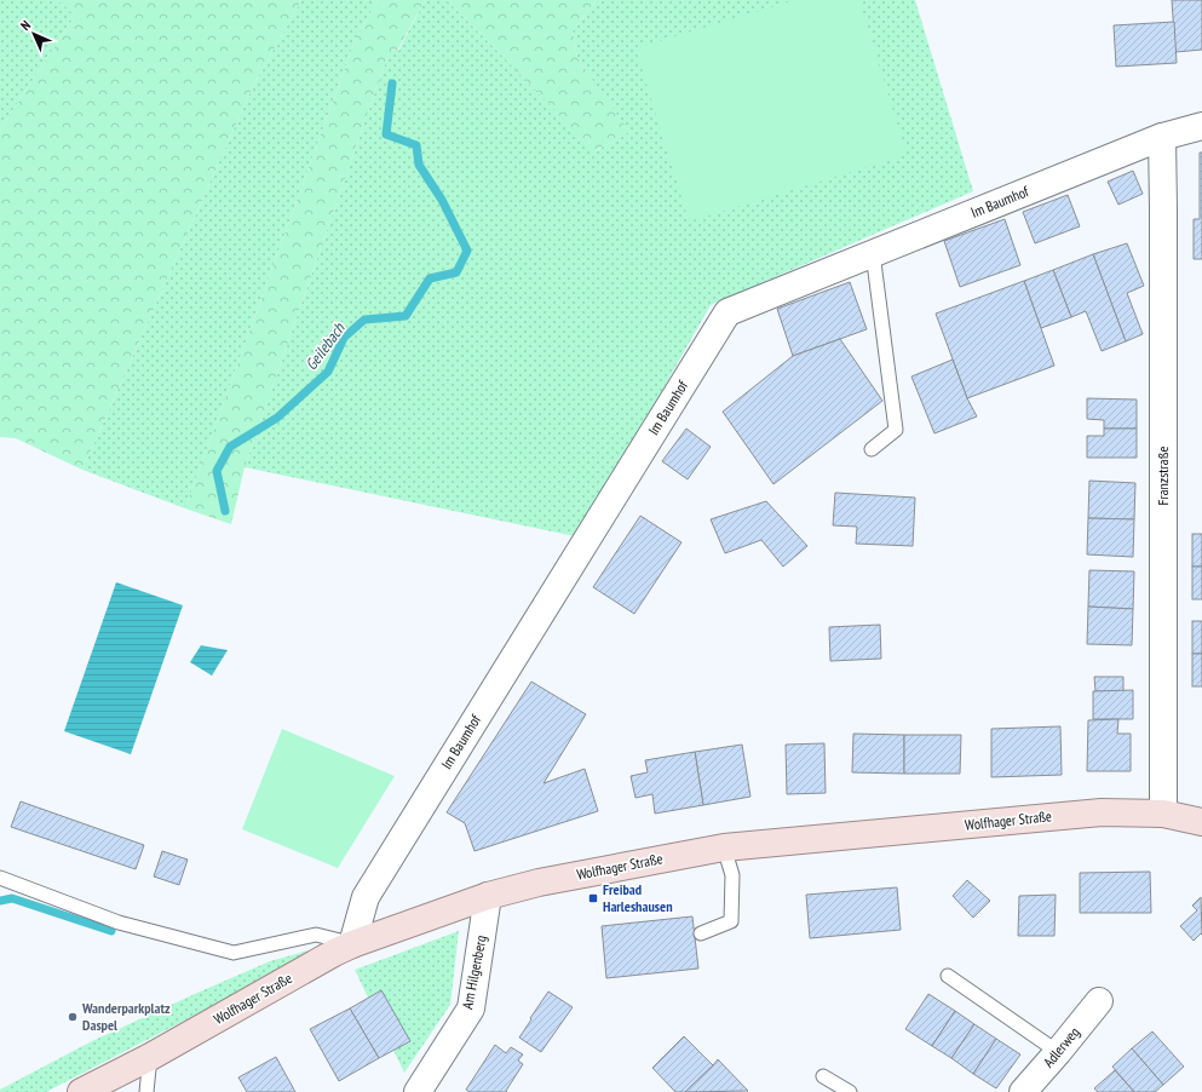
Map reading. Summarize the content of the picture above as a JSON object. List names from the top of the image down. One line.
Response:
{"streets":{"main road":["Wolfhager Straße"],"street":["Im Baumhof","Franzstraße","Am Hilgenberg","Adlerweg"]},"crossings":[["Im Baumhof","Franzstraße"],["Im Baumhof","Wolfhager Straße"],["Franzstraße","Wolfhager Straße"],["Wolfhager Straße","Am Hilgenberg"]],"water":["Geilebach"],"places":{"transit":["Freibad Harleshausen"],"other":["Wanderparkplatz Daspel"]},"north":"top left"}
